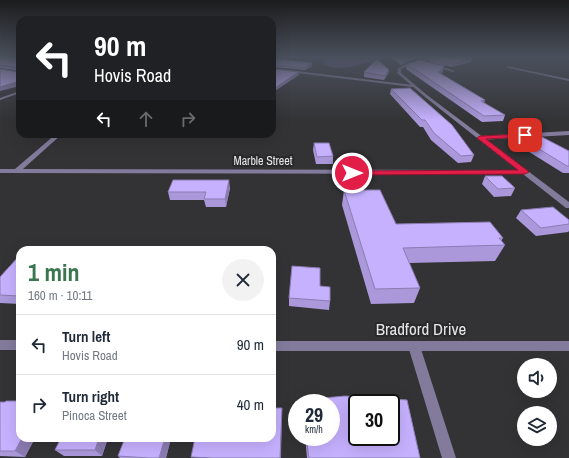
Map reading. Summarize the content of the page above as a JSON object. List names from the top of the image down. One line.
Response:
{"streets":{"street":["Marble Street","Bradford Drive"]},"page":{"turn":["90 m","Hovis Road"],"heading":["1 min","160 m · 10:11"],"list":[{"name":"Turn left","note":"Hovis Road","value":"90 m"},{"name":"Turn right","note":"Pinoca Street","value":"40 m"}],"speed":"29 km/h","limit":"30"}}
